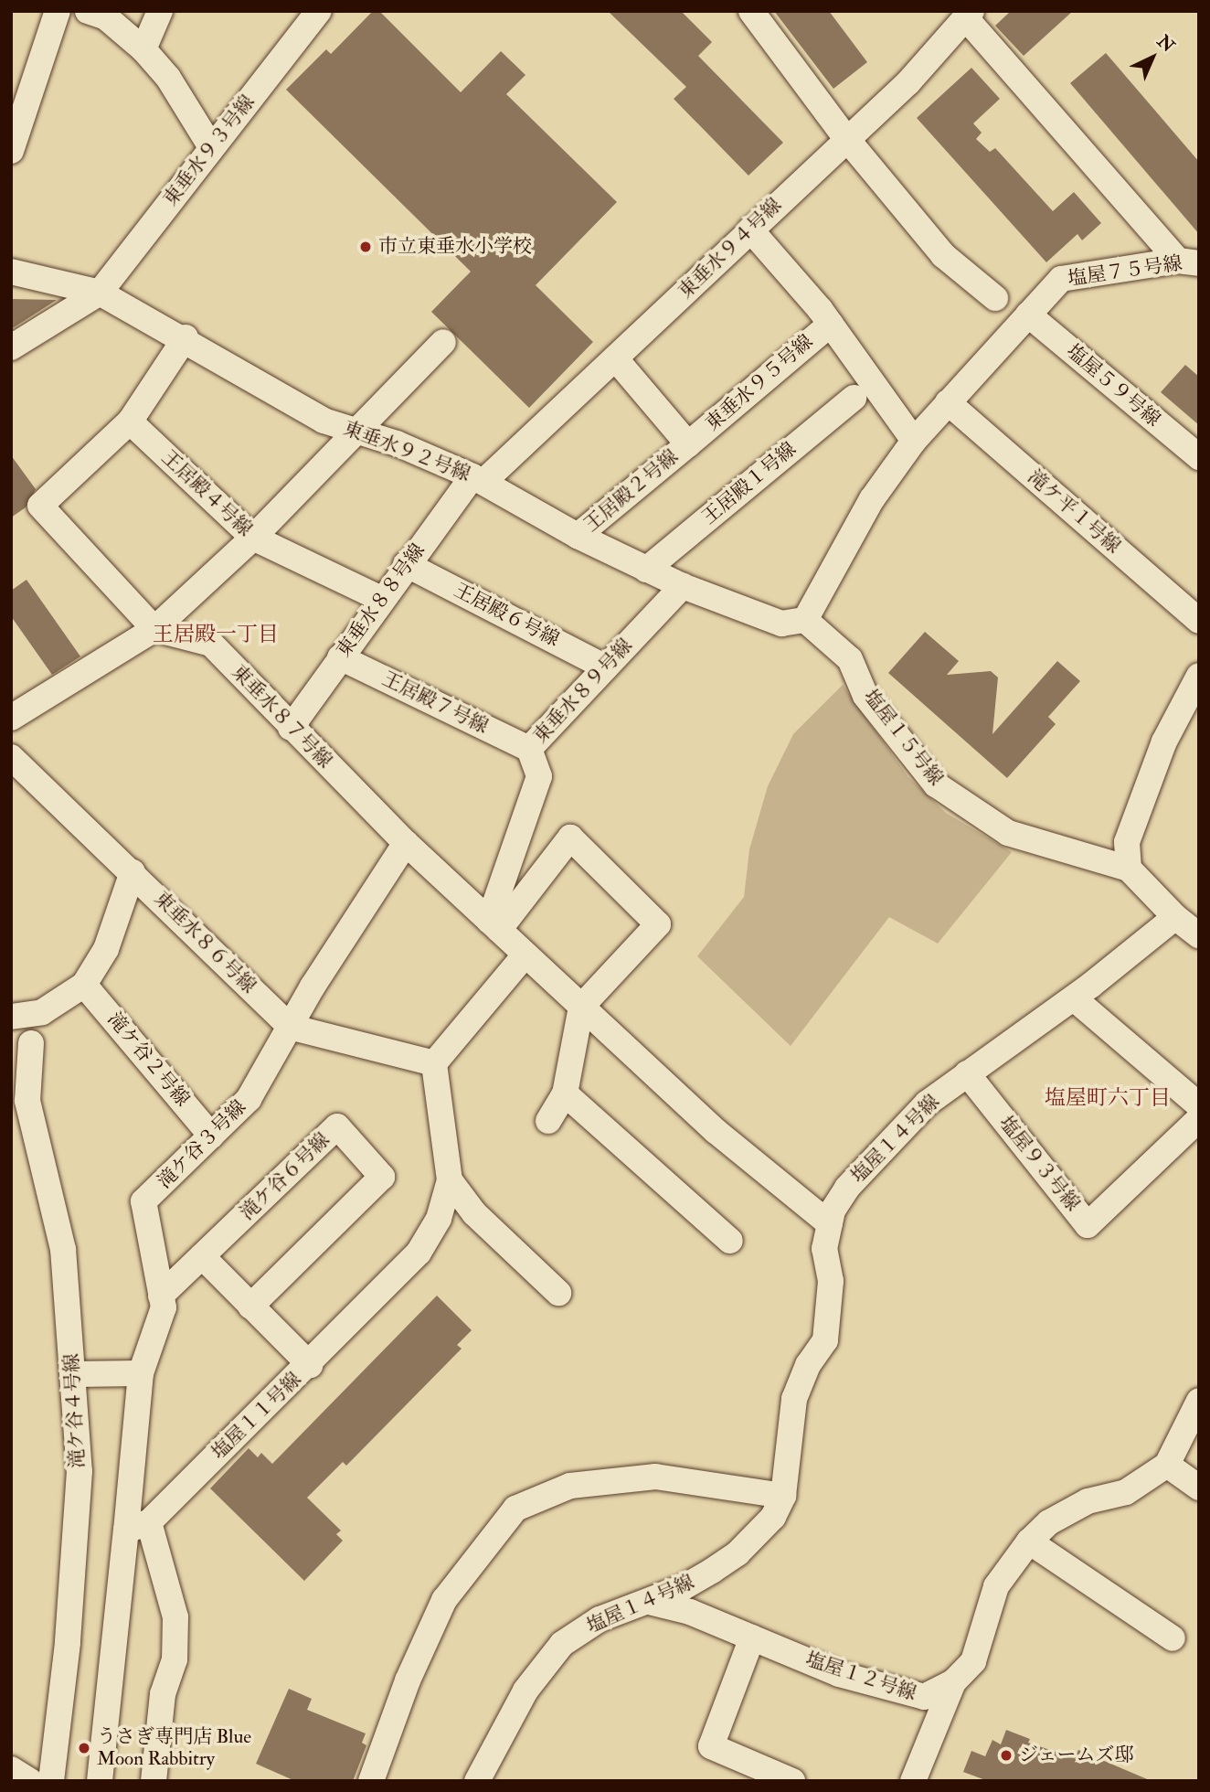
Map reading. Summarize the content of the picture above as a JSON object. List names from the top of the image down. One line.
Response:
{"streets":{"street":["東垂水９３号線","東垂水９４号線","塩屋７５号線","東垂水９５号線","塩屋５９号線","東垂水９２号線","王居殿１号線","王居殿２号線","王居殿４号線","滝ケ平１号線","東垂水８８号線","王居殿６号線","東垂水８９号線","王居殿７号線","東垂水８７号線","塩屋１５号線","東垂水８６号線","滝ケ谷２号線","塩屋１４号線","滝ケ谷３号線","塩屋９３号線","滝ケ谷６号線","滝ケ谷４号線","塩屋１１号線","塩屋１２号線"]},"crossings":[["東垂水９３号線","東垂水９２号線"],["東垂水９４号線","東垂水９５号線"],["東垂水９４号線","東垂水９２号線"],["東垂水９４号線","王居殿２号線"],["東垂水９４号線","東垂水８８号線"],["塩屋７５号線","東垂水９５号線"],["塩屋７５号線","塩屋５９号線"],["塩屋７５号線","東垂水９２号線"],["塩屋７５号線","滝ケ平１号線"],["塩屋７５号線","塩屋１５号線"],["東垂水９５号線","王居殿２号線"],["東垂水９２号線","王居殿１号線"],["東垂水９２号線","王居殿２号線"],["東垂水９２号線","東垂水８８号線"],["東垂水９２号線","東垂水８９号線"],["東垂水９２号線","塩屋１５号線"],["王居殿４号線","東垂水８８号線"],["東垂水８８号線","王居殿６号線"],["東垂水８８号線","王居殿７号線"],["東垂水８８号線","東垂水８７号線"],["王居殿６号線","東垂水８９号線"],["東垂水８９号線","王居殿７号線"],["東垂水８９号線","東垂水８７号線"],["東垂水８７号線","塩屋１４号線"],["東垂水８７号線","滝ケ谷３号線"],["東垂水８６号線","滝ケ谷３号線"],["滝ケ谷２号線","滝ケ谷３号線"],["塩屋１４号線","塩屋９３号線"],["塩屋１４号線","塩屋１２号線"],["滝ケ谷３号線","滝ケ谷６号線"],["滝ケ谷３号線","塩屋１１号線"]],"districts":["王居殿一丁目","塩屋町六丁目"],"places":["市立東垂水小学校","うさぎ専門店 Blue Moon Rabbitry","ジェームズ邸"],"north":"top right"}
